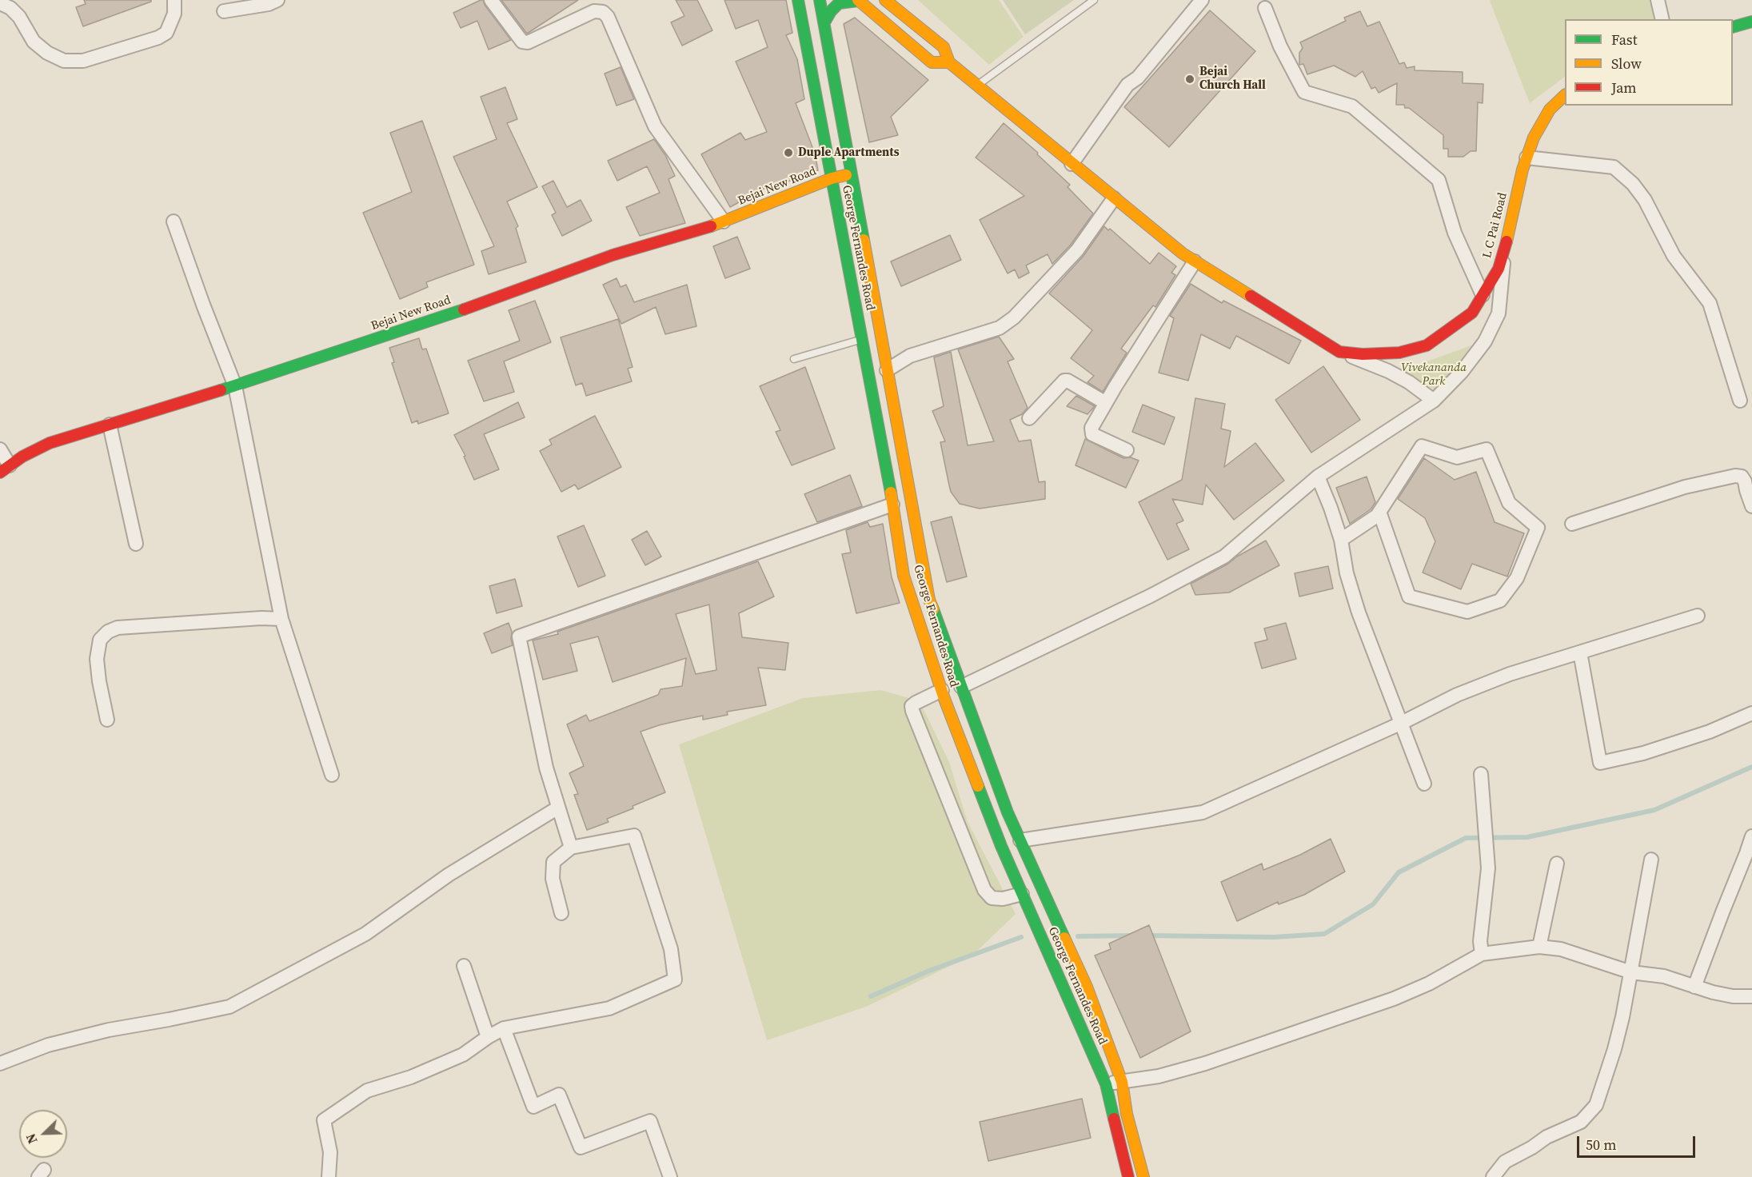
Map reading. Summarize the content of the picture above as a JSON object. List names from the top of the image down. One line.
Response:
{"streets":{"main road":["Bejai New Road","L C Pai Road","George Fernandes Road"]},"crossings":[["Bejai New Road","George Fernandes Road"]],"parks":["Vivekananda Park"],"places":["Bejai Church Hall","Duple Apartments"],"legend":["Fast","Slow","Jam"],"scale_bar":"50 m","north":"bottom left"}
